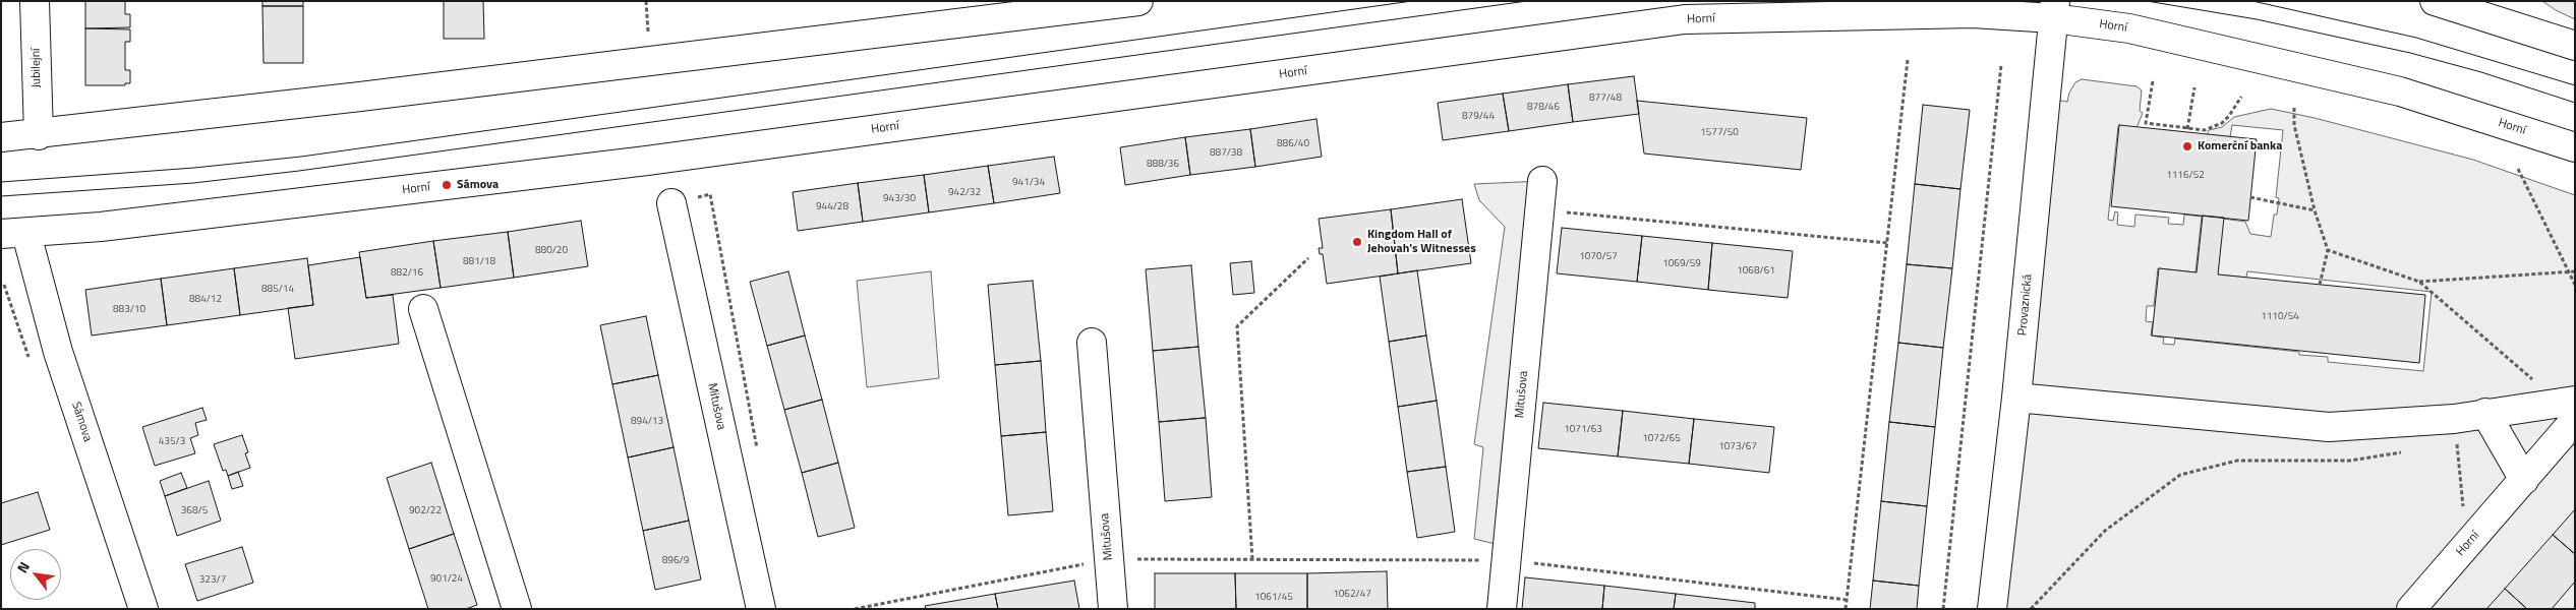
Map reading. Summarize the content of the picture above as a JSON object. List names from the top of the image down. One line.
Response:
{"streets":{"street":["Horní","Jubilejní","Provaznická","Mitušova","Sámova"]},"crossings":[["Horní","Provaznická"],["Horní","Sámova"]],"places":["Komerční banka","Sámova","Kingdom Hall of Jehovah's Witnesses"],"house_numbers":["877/48","878/46","879/44","1577/50","886/40","887/38","888/36","1116/52","941/34","942/32","943/30","944/28","880/20","1070/57","881/18","1069/59","1068/61","882/16","885/14","884/12","883/10","1110/54","894/13","1071/63","1072/65","435/3","1073/67","368/5","902/22","896/9","901/24","323/7","1062/47","1061/45"],"north":"top left"}
